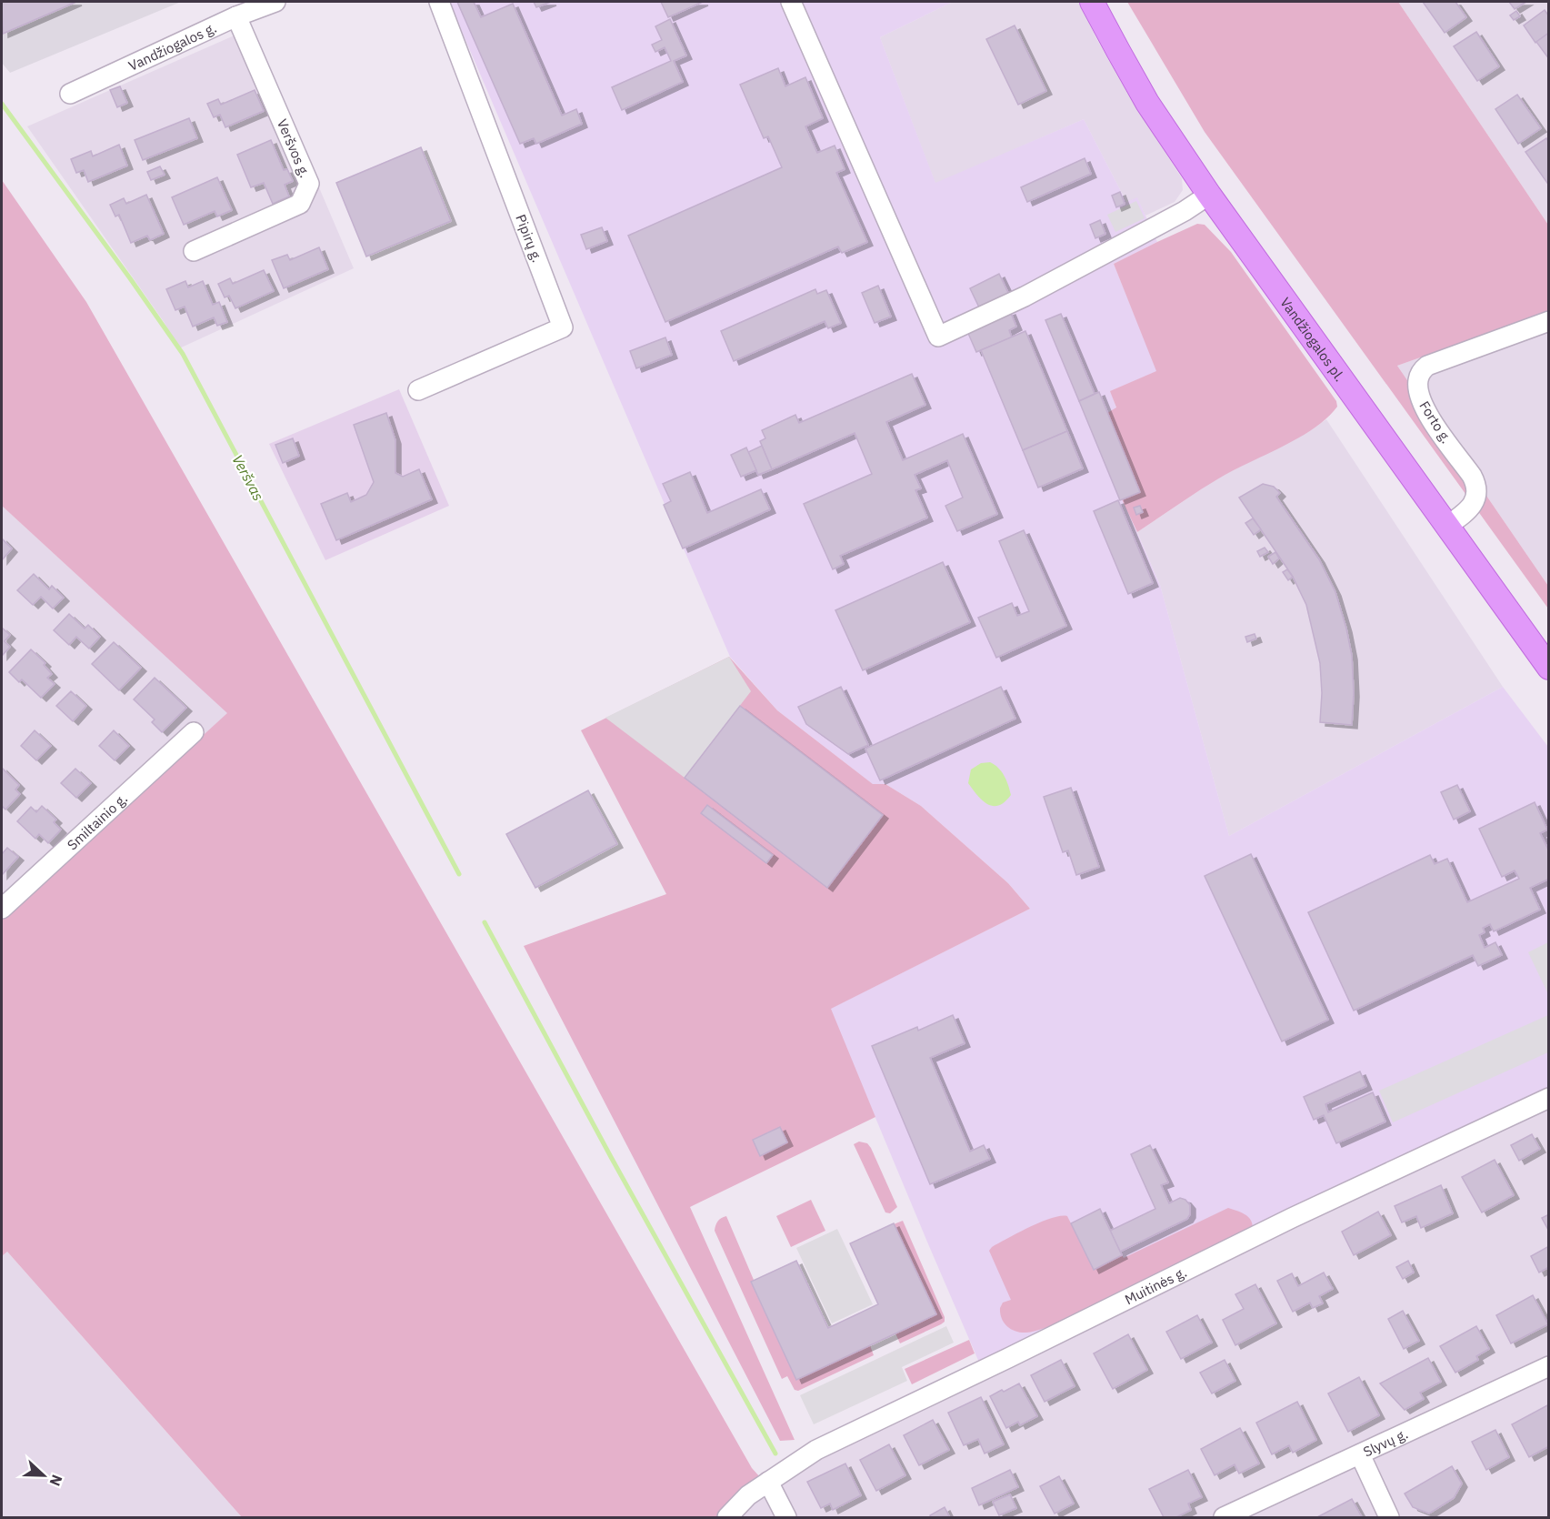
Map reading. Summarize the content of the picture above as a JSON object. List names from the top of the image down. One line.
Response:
{"streets":{"main road":["Vandžiogalos pl."],"street":["Vandžiogalos g.","Veršvos g.","Pipirų g.","Forto g.","Smiltainio g.","Muitinės g.","Slyvų g."]},"crossings":[["Vandžiogalos g.","Veršvos g."],["Vandžiogalos pl.","Forto g."]],"water":["Veršvas"],"north":"right"}
